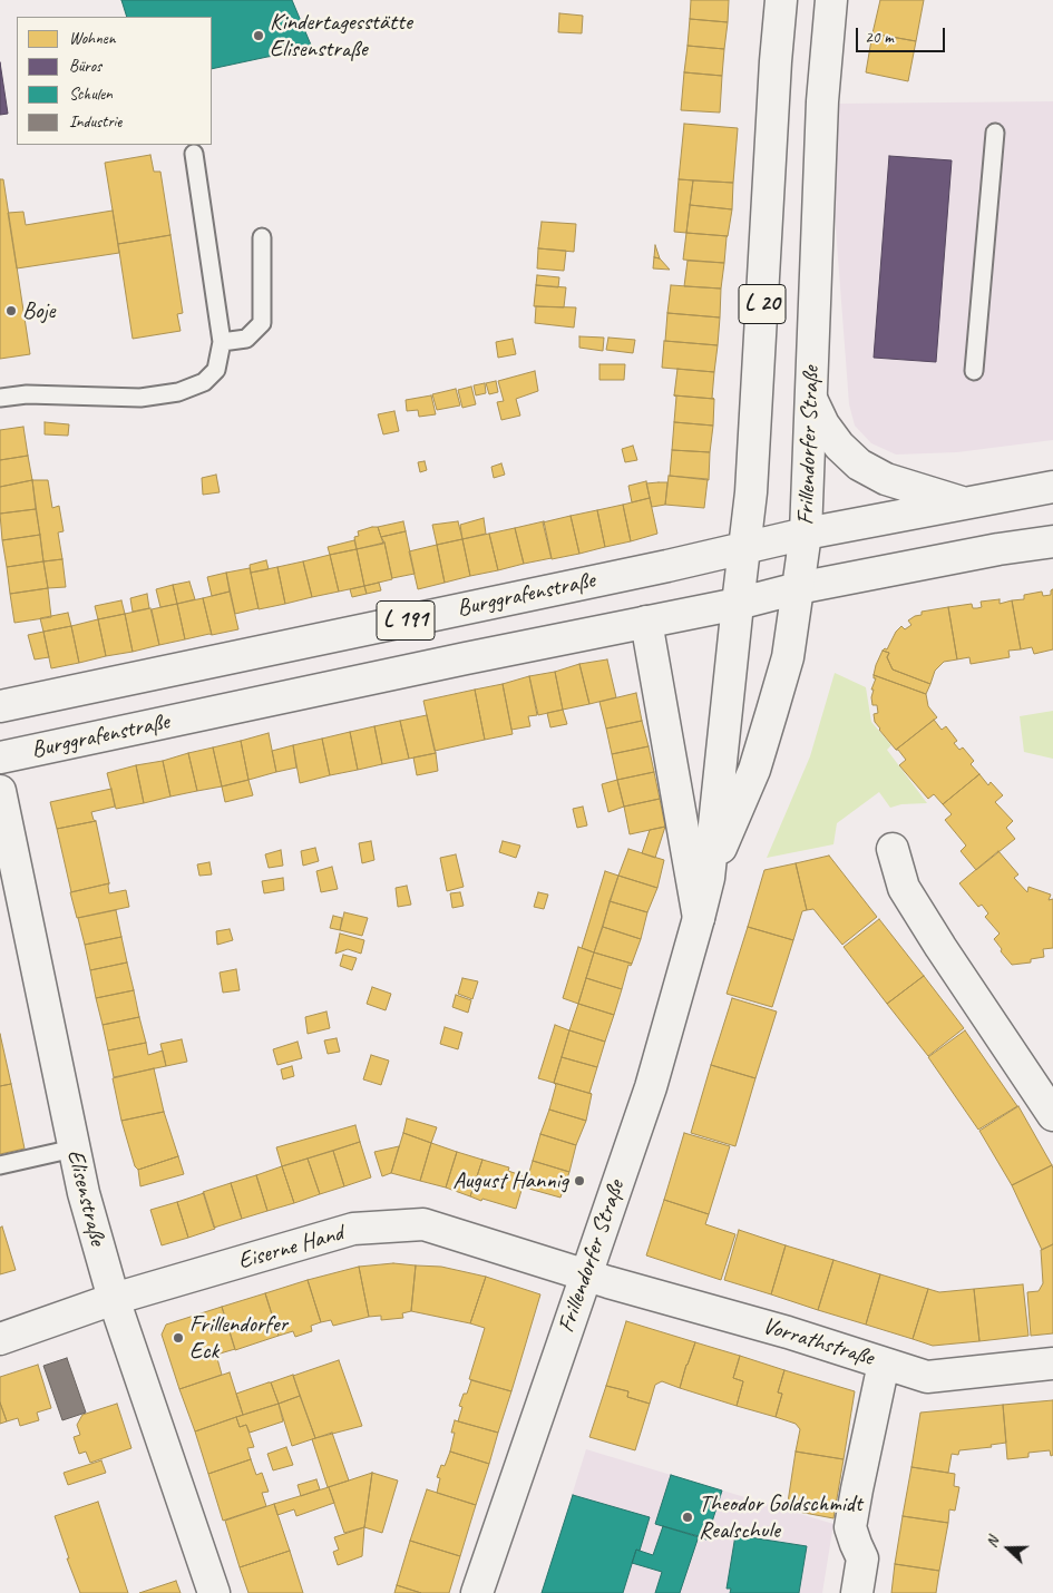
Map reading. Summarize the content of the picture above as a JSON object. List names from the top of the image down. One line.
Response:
{"streets":{"street":["L 20","Frillendorfer Straße","Burggrafenstraße","L 191","Elisenstraße","Eiserne Hand","Vorrathstraße"]},"crossings":[["L 20","Frillendorfer Straße"],["L 20","Burggrafenstraße"],["Frillendorfer Straße","Burggrafenstraße"],["Frillendorfer Straße","Eiserne Hand"],["Frillendorfer Straße","Vorrathstraße"],["Elisenstraße","Eiserne Hand"],["Eiserne Hand","Vorrathstraße"]],"places":["Kindertagesstätte Elisenstraße","Boje","August Hannig","Frillendorfer Eck","Theodor Goldschmidt Realschule"],"legend":["Wohnen","Büros","Schulen","Industrie"],"scale_bar":"20 m","north":"left"}
